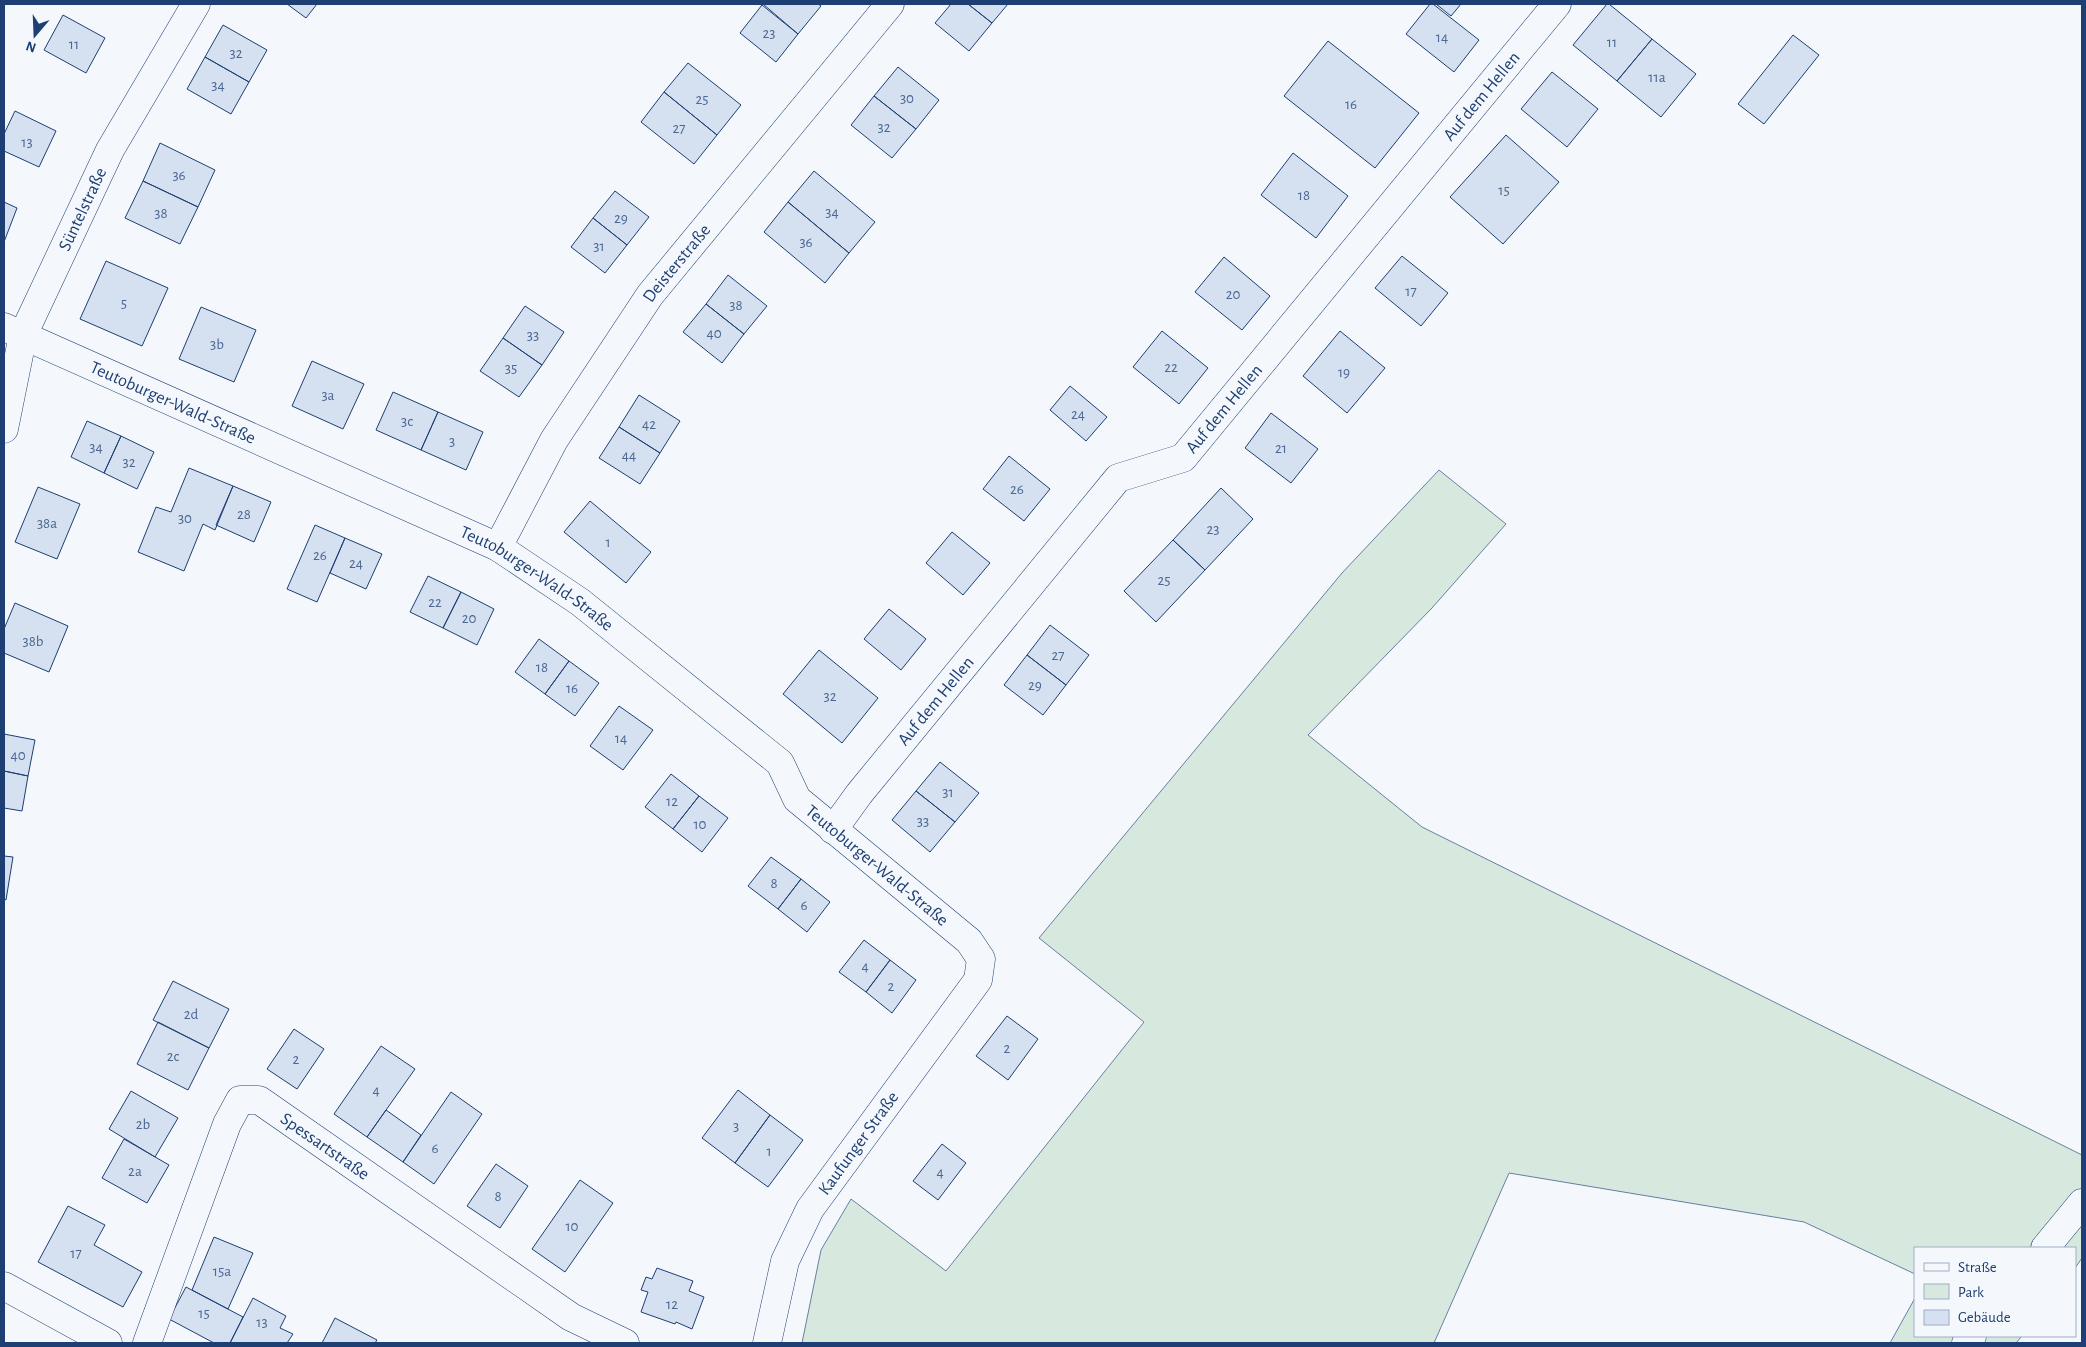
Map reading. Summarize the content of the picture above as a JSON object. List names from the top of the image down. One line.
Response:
{"streets":{"street":["Auf dem Hellen","Süntelstraße","Deisterstraße","Teutoburger-Wald-Straße","Kaufunger Straße","Spessartstraße"]},"crossings":[["Auf dem Hellen","Teutoburger-Wald-Straße"],["Süntelstraße","Teutoburger-Wald-Straße"],["Deisterstraße","Teutoburger-Wald-Straße"],["Teutoburger-Wald-Straße","Kaufunger Straße"]],"house_numbers":["23","14","11","11","32","11a","34","30","25","16","32","27","13","36","15","18","34","38","29","36","31","17","20","5","38","40","33","3b","22","35","19","3a","24","3c","42","3","34","21","44","32","26","28","30","38a","23","1","26","24","25","22","20","38b","27","18","29","16","32","14","40","31","12","33","10","8","6","4","2","2d","2","2c","2","4","2b","3","6","1","2a","4","8","10","17","15a","12","15","13"],"legend":["Straße","Park","Gebäude"],"north":"bottom"}
